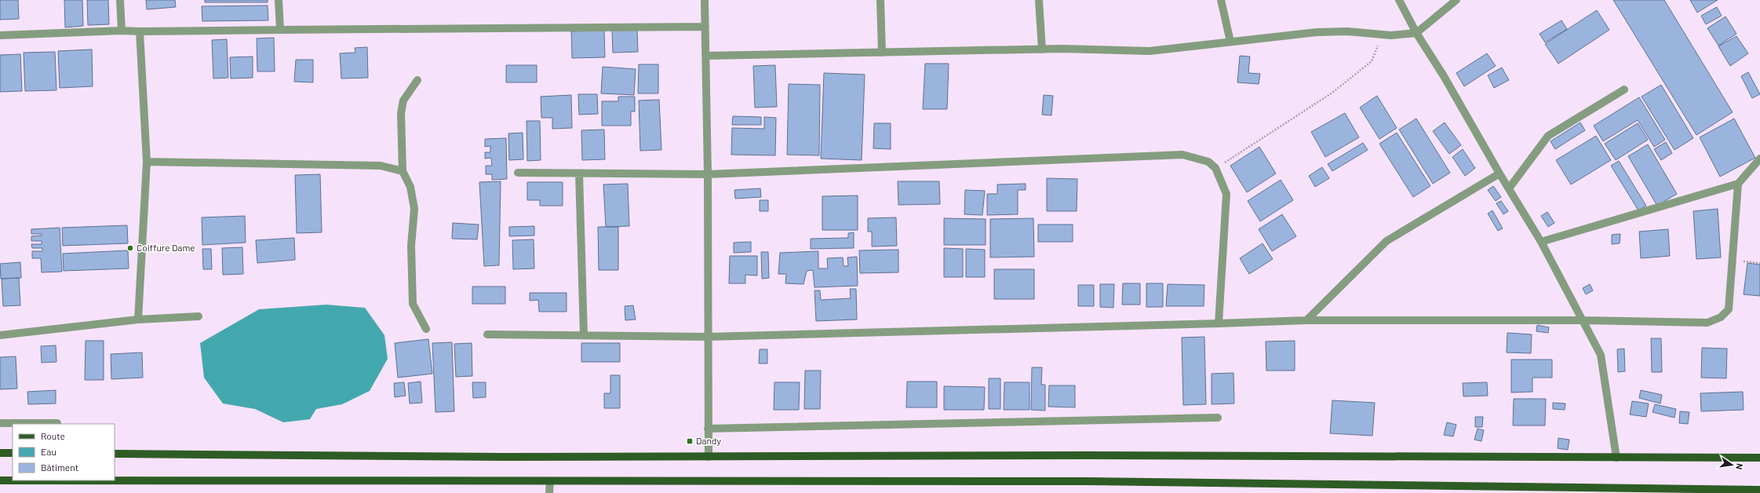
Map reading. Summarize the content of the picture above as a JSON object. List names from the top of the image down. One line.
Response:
{"places":{"other":["Coiffure Dame"],"transit":["Dandy"]},"legend":["Route","Eau","Bâtiment"],"north":"right"}
